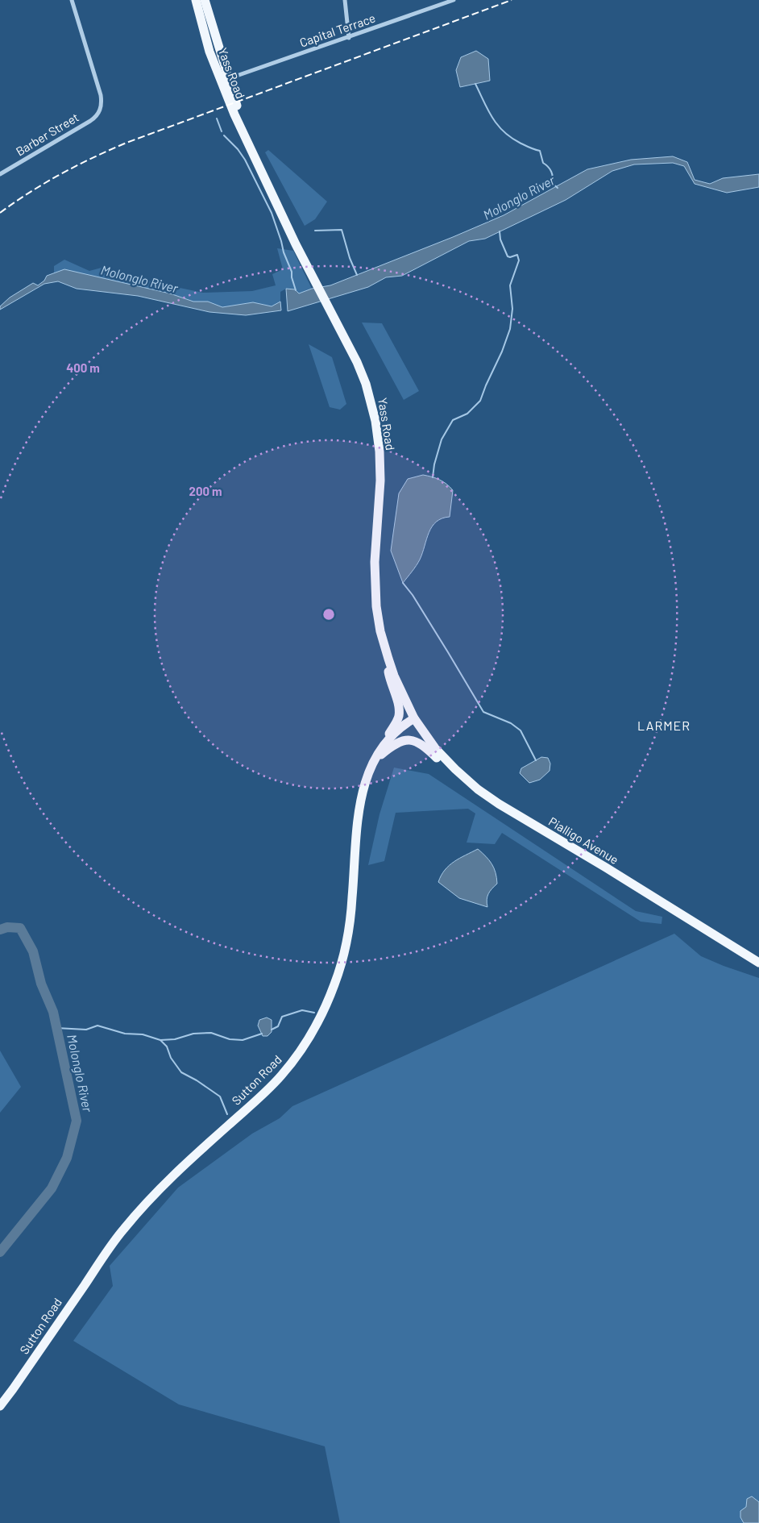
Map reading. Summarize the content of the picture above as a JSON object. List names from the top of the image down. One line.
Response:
{"streets":{"main road":["Yass Road","Pialligo Avenue","Sutton Road"],"street":["Capital Terrace","Barber Street"]},"crossings":[["Capital Terrace","Yass Road"],["Yass Road","Pialligo Avenue"],["Yass Road","Sutton Road"],["Pialligo Avenue","Sutton Road"]],"districts":["LARMER"],"water":["Molonglo River"],"rings":["400 m","200 m"]}
